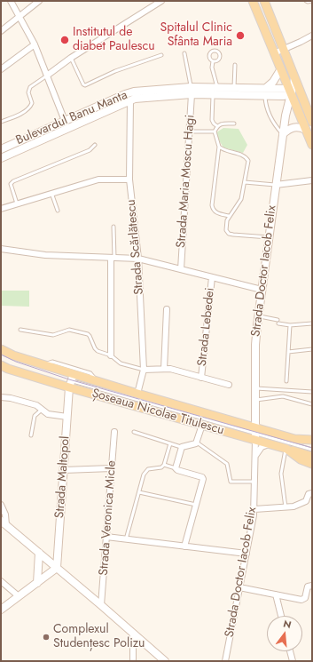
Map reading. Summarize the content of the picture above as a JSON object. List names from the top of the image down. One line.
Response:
{"streets":{"main road":["Șoseaua Nicolae Titulescu"],"street":["Bulevardul Banu Manta","Strada Maria Moscu Hagi","Strada Scărlătescu","Strada Doctor Iacob Felix","Strada Lebedei","Strada Maltopol","Strada Veronica Micle"]},"crossings":[["Bulevardul Banu Manta","Strada Maria Moscu Hagi"],["Bulevardul Banu Manta","Strada Scărlătescu"],["Bulevardul Banu Manta","Strada Doctor Iacob Felix"],["Strada Scărlătescu","Șoseaua Nicolae Titulescu"],["Strada Doctor Iacob Felix","Șoseaua Nicolae Titulescu"],["Șoseaua Nicolae Titulescu","Strada Maltopol"]],"places":["Spitalul Clinic Sfânta Maria","Institutul de diabet Paulescu","Complexul Studențesc Polizu"],"north":"top"}
